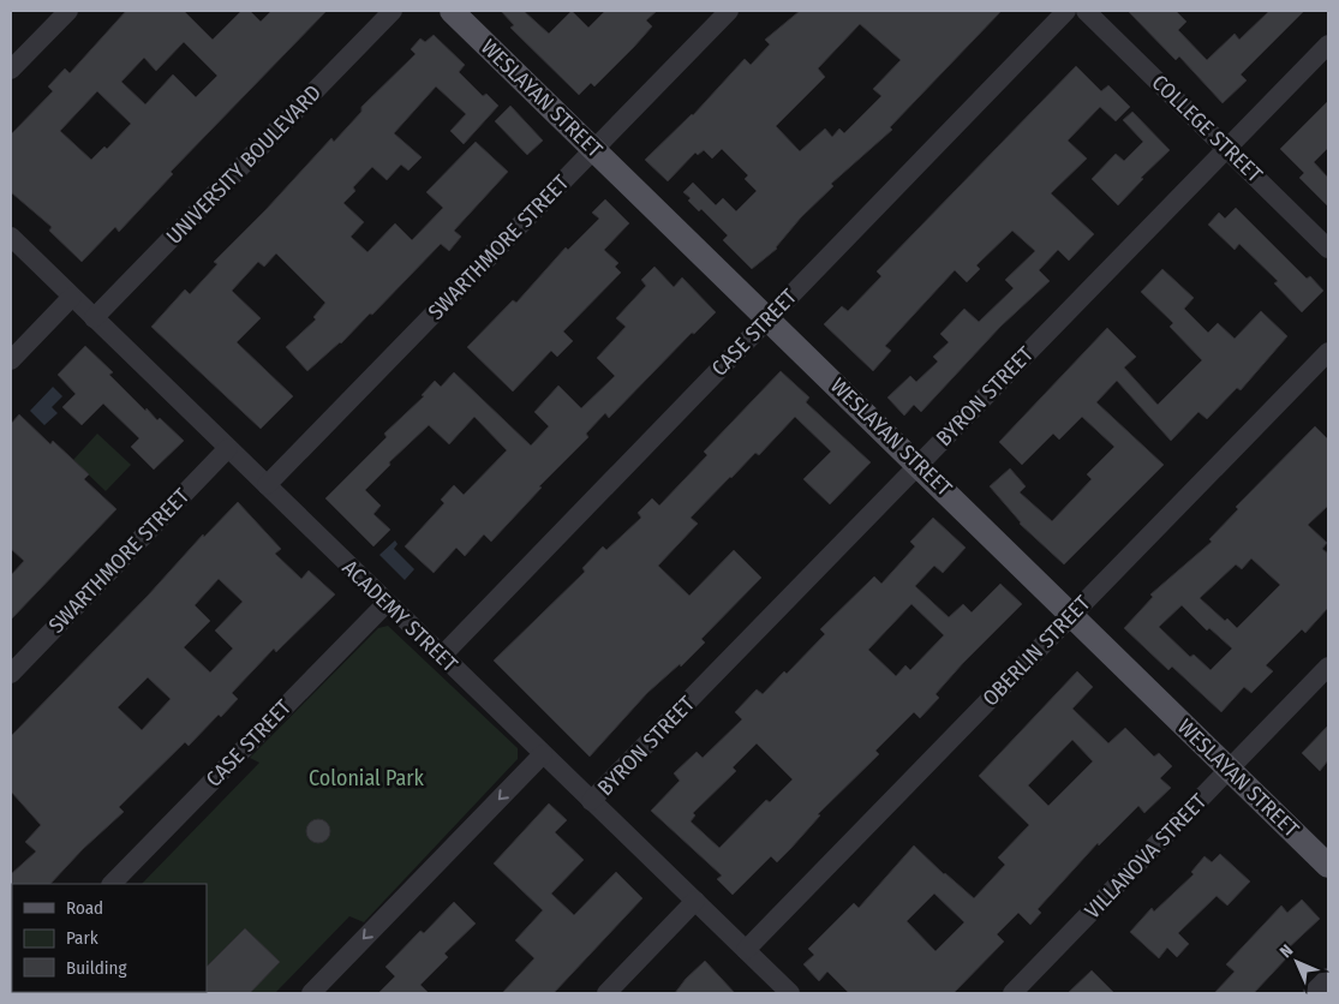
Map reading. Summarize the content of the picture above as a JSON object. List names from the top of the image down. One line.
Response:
{"streets":{"main road":["WESLAYAN STREET"],"street":["COLLEGE STREET","UNIVERSITY BOULEVARD","SWARTHMORE STREET","CASE STREET","BYRON STREET","ACADEMY STREET","OBERLIN STREET","VILLANOVA STREET"]},"crossings":[["WESLAYAN STREET","SWARTHMORE STREET"],["WESLAYAN STREET","CASE STREET"],["WESLAYAN STREET","BYRON STREET"],["WESLAYAN STREET","OBERLIN STREET"],["WESLAYAN STREET","VILLANOVA STREET"],["COLLEGE STREET","BYRON STREET"],["UNIVERSITY BOULEVARD","ACADEMY STREET"],["SWARTHMORE STREET","ACADEMY STREET"],["CASE STREET","ACADEMY STREET"],["BYRON STREET","ACADEMY STREET"],["ACADEMY STREET","OBERLIN STREET"]],"parks":["Colonial Park"],"legend":["Road","Park","Building"],"north":"top left"}
